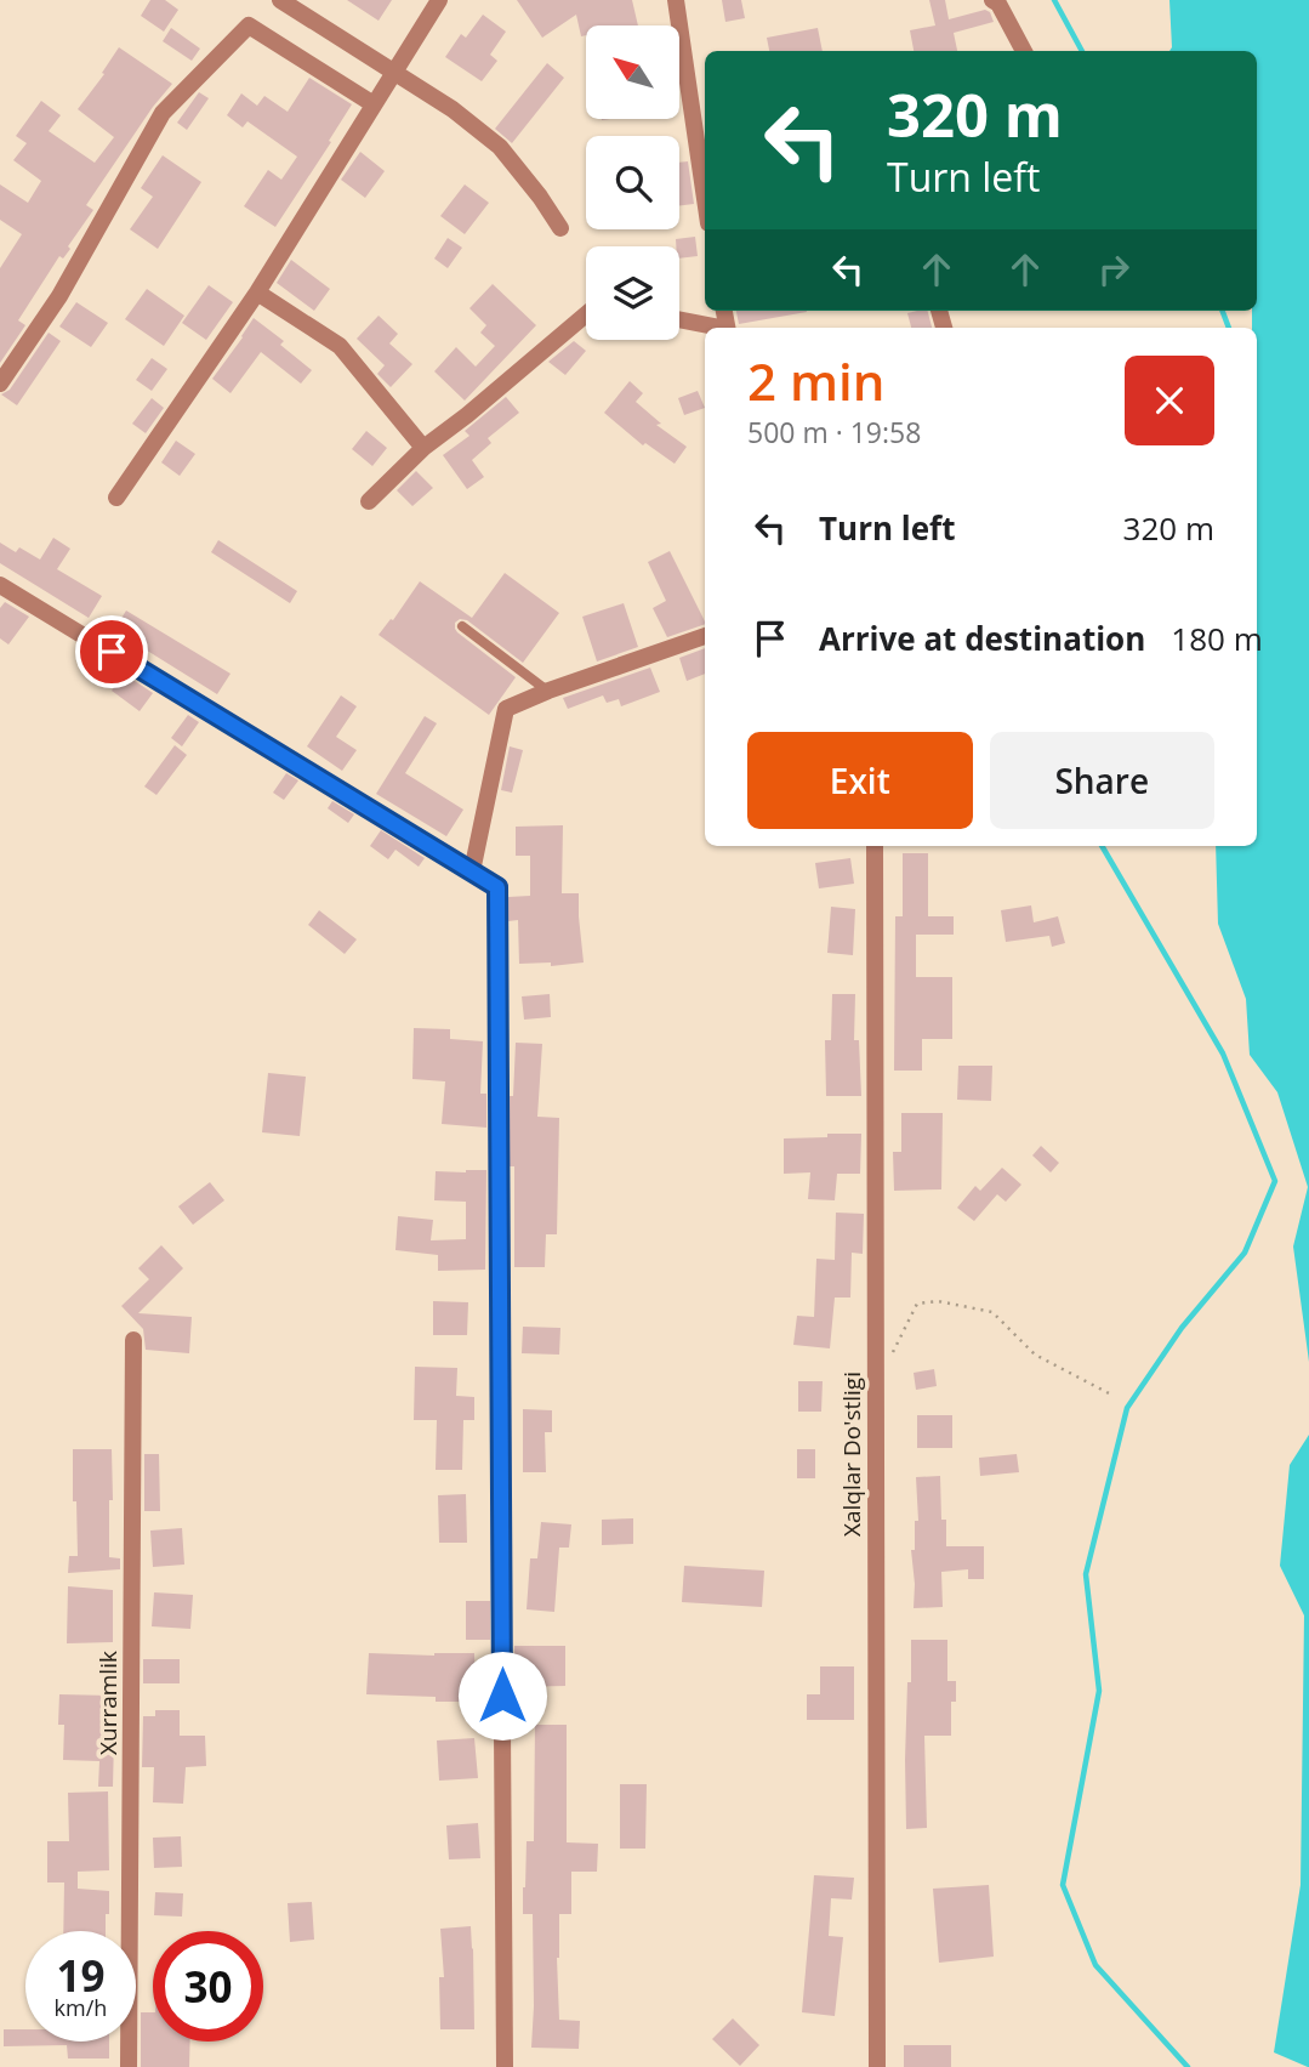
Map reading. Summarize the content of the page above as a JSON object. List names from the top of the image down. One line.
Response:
{"streets":{"street":["Xalqlar Do'stligi","Xurramlik"]},"north":"top left","page":{"turn":["320 m","Turn left"],"heading":["2 min","500 m · 19:58"],"list":[{"name":"Turn left","value":"320 m"},{"name":"Arrive at destination","value":"180 m"}],"buttons":["Exit","Share"],"speed":"19 km/h","limit":"30"}}
